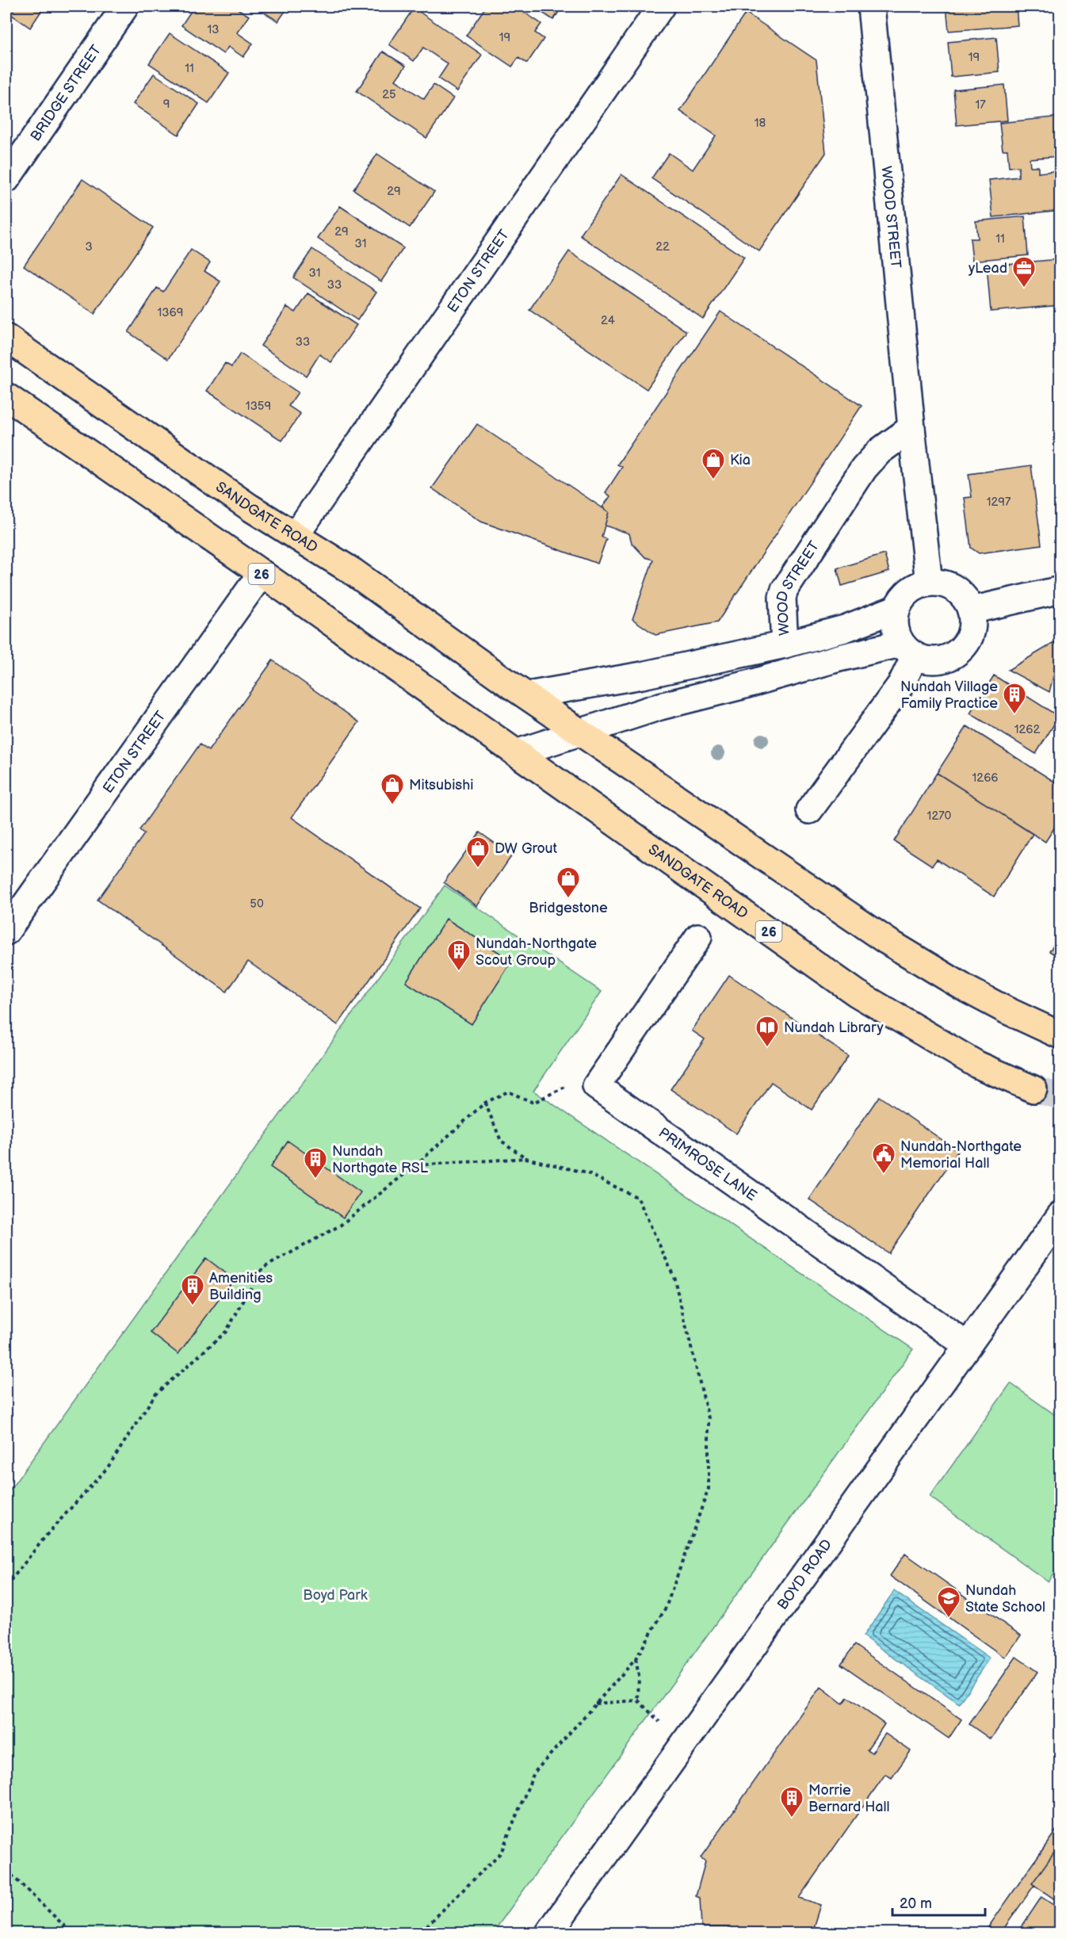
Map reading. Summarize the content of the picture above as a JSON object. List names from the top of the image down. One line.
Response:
{"streets":{"highway":["SANDGATE ROAD","26"],"street":["BRIDGE STREET","WOOD STREET","ETON STREET","PRIMROSE LANE","BOYD ROAD"]},"crossings":[["ETON STREET","SANDGATE ROAD"],["PRIMROSE LANE","BOYD ROAD"]],"parks":["Boyd Park"],"places":{"office":["yLead"],"shop":["Kia","Mitsubishi","DW Grout","Bridgestone"],"building":["Nundah Village Family Practice","Nundah-Northgate Scout Group","Nundah Northgate RSL","Amenities Building","Morrie Bernard Hall"],"library":["Nundah Library"],"public building":["Nundah-Northgate Memorial Hall"],"school or university":["Nundah State School"]},"house_numbers":["13","19","19","11","25","9","17","18","29","29","11","31","3","22","31","33","1369","24","33","1359","1297","1262","1266","1270","50"],"scale_bar":"20 m"}
